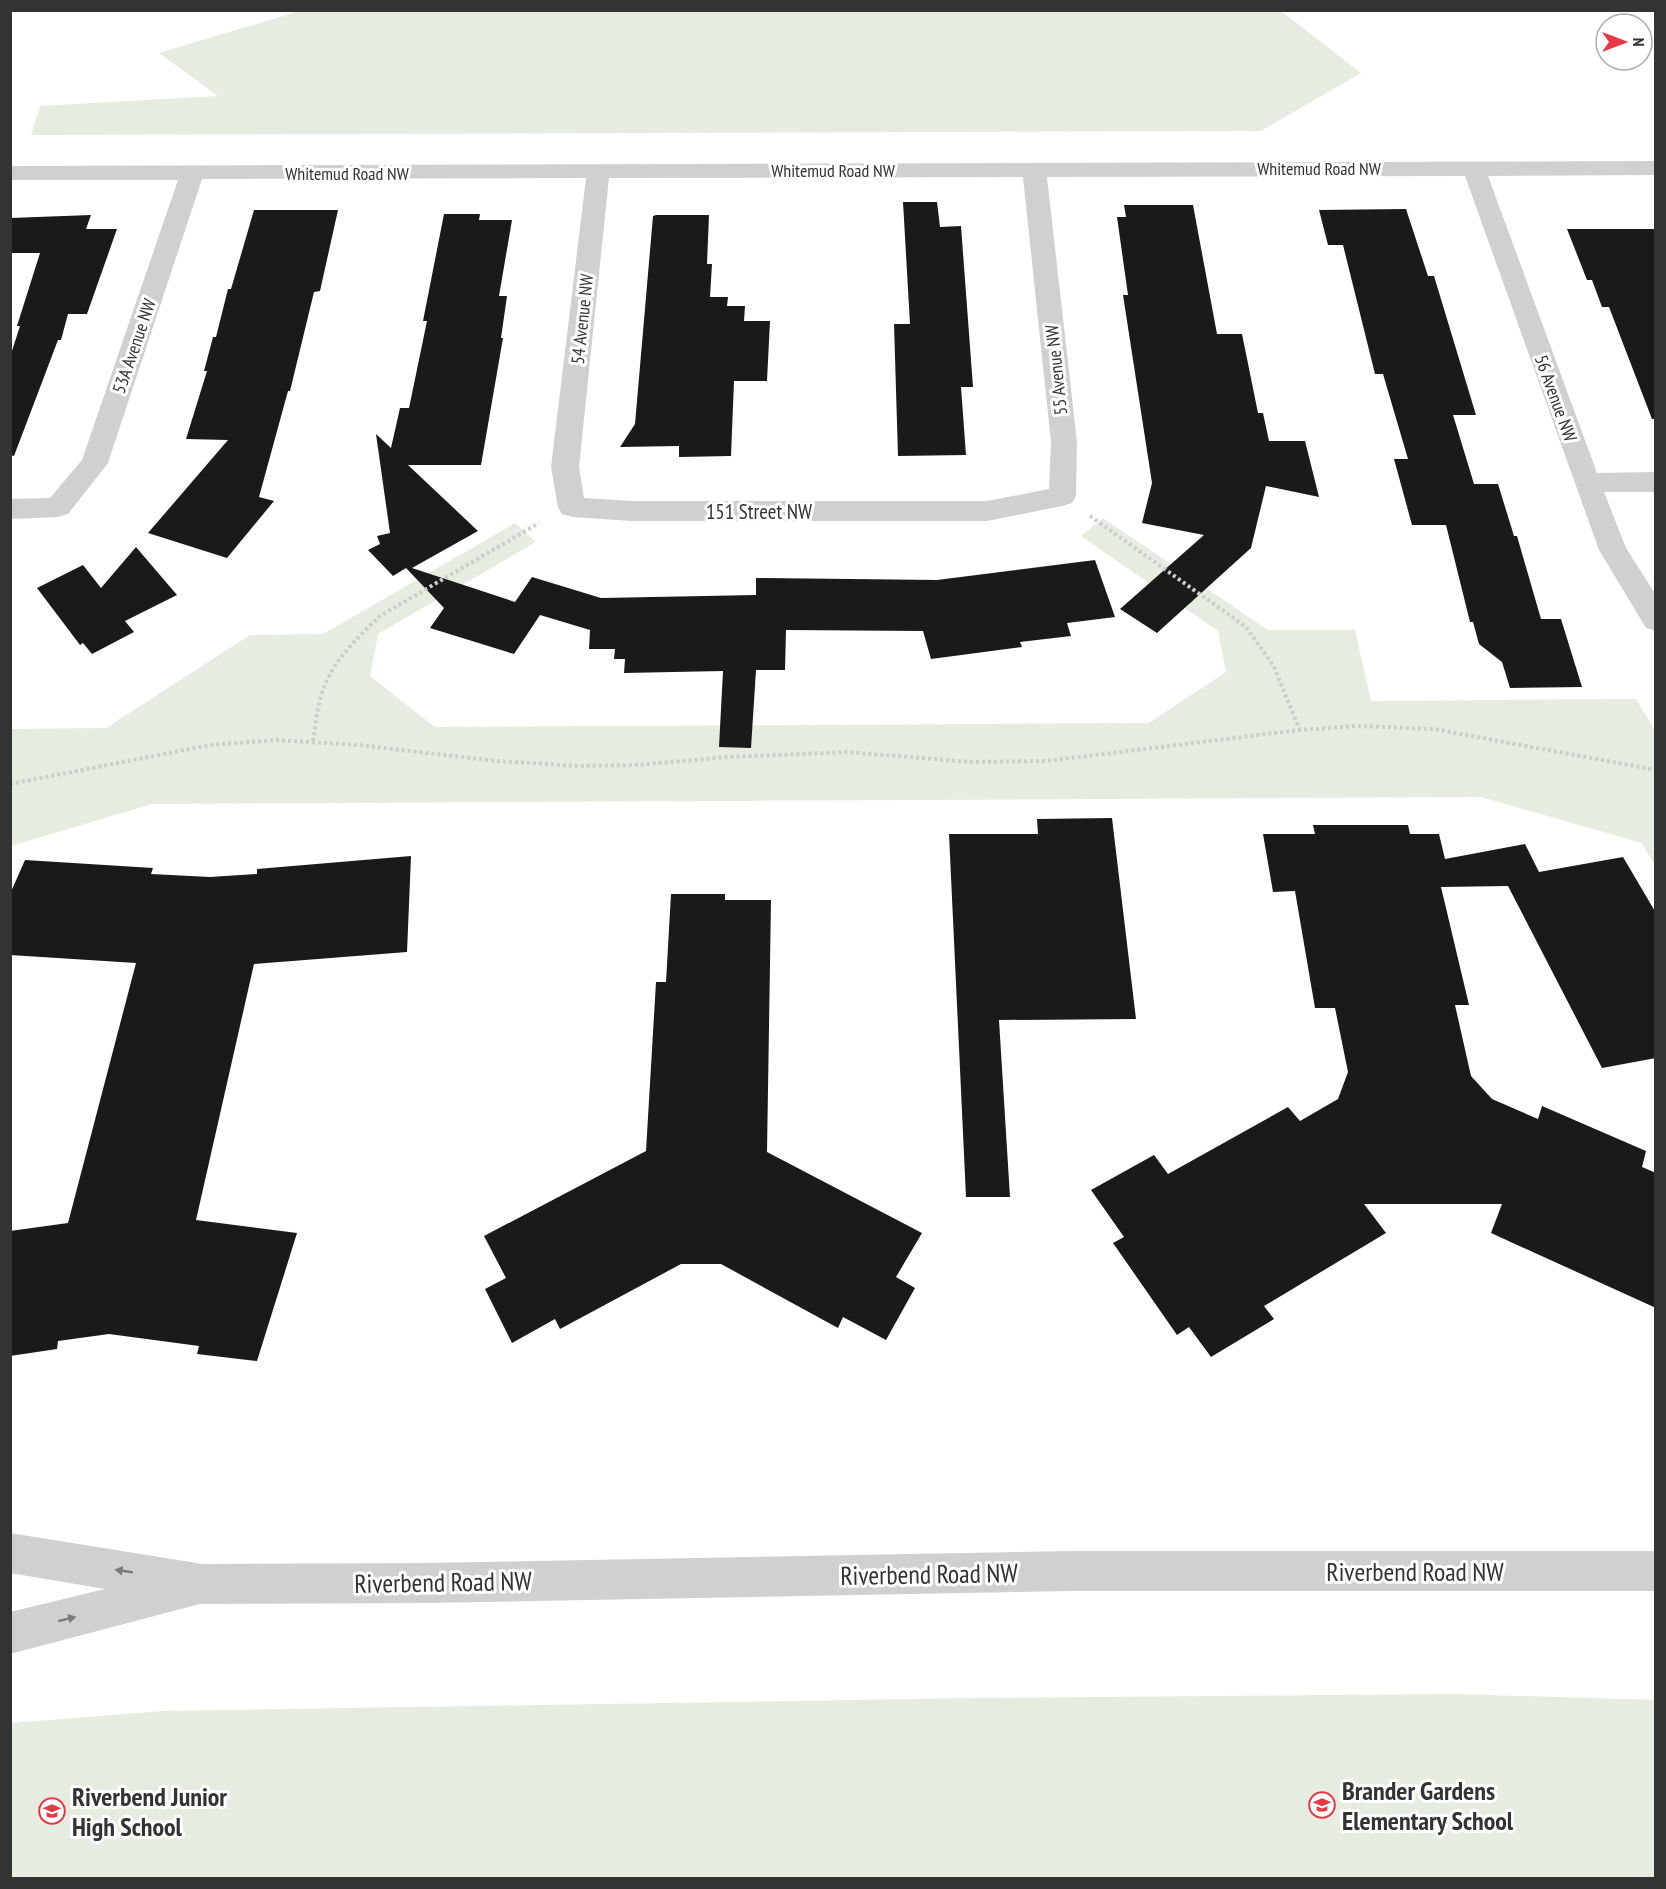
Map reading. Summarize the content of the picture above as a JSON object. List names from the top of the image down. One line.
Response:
{"streets":{"street":["Whitemud Road NW","54 Avenue NW","53A Avenue NW","55 Avenue NW","56 Avenue NW","151 Street NW","Riverbend Road NW"]},"crossings":[["Whitemud Road NW","54 Avenue NW"],["Whitemud Road NW","53A Avenue NW"],["Whitemud Road NW","55 Avenue NW"],["Whitemud Road NW","56 Avenue NW"],["54 Avenue NW","151 Street NW"],["55 Avenue NW","151 Street NW"]],"places":{"school or university":["Brander Gardens Elementary School","Riverbend Junior High School"]},"north":"right"}
